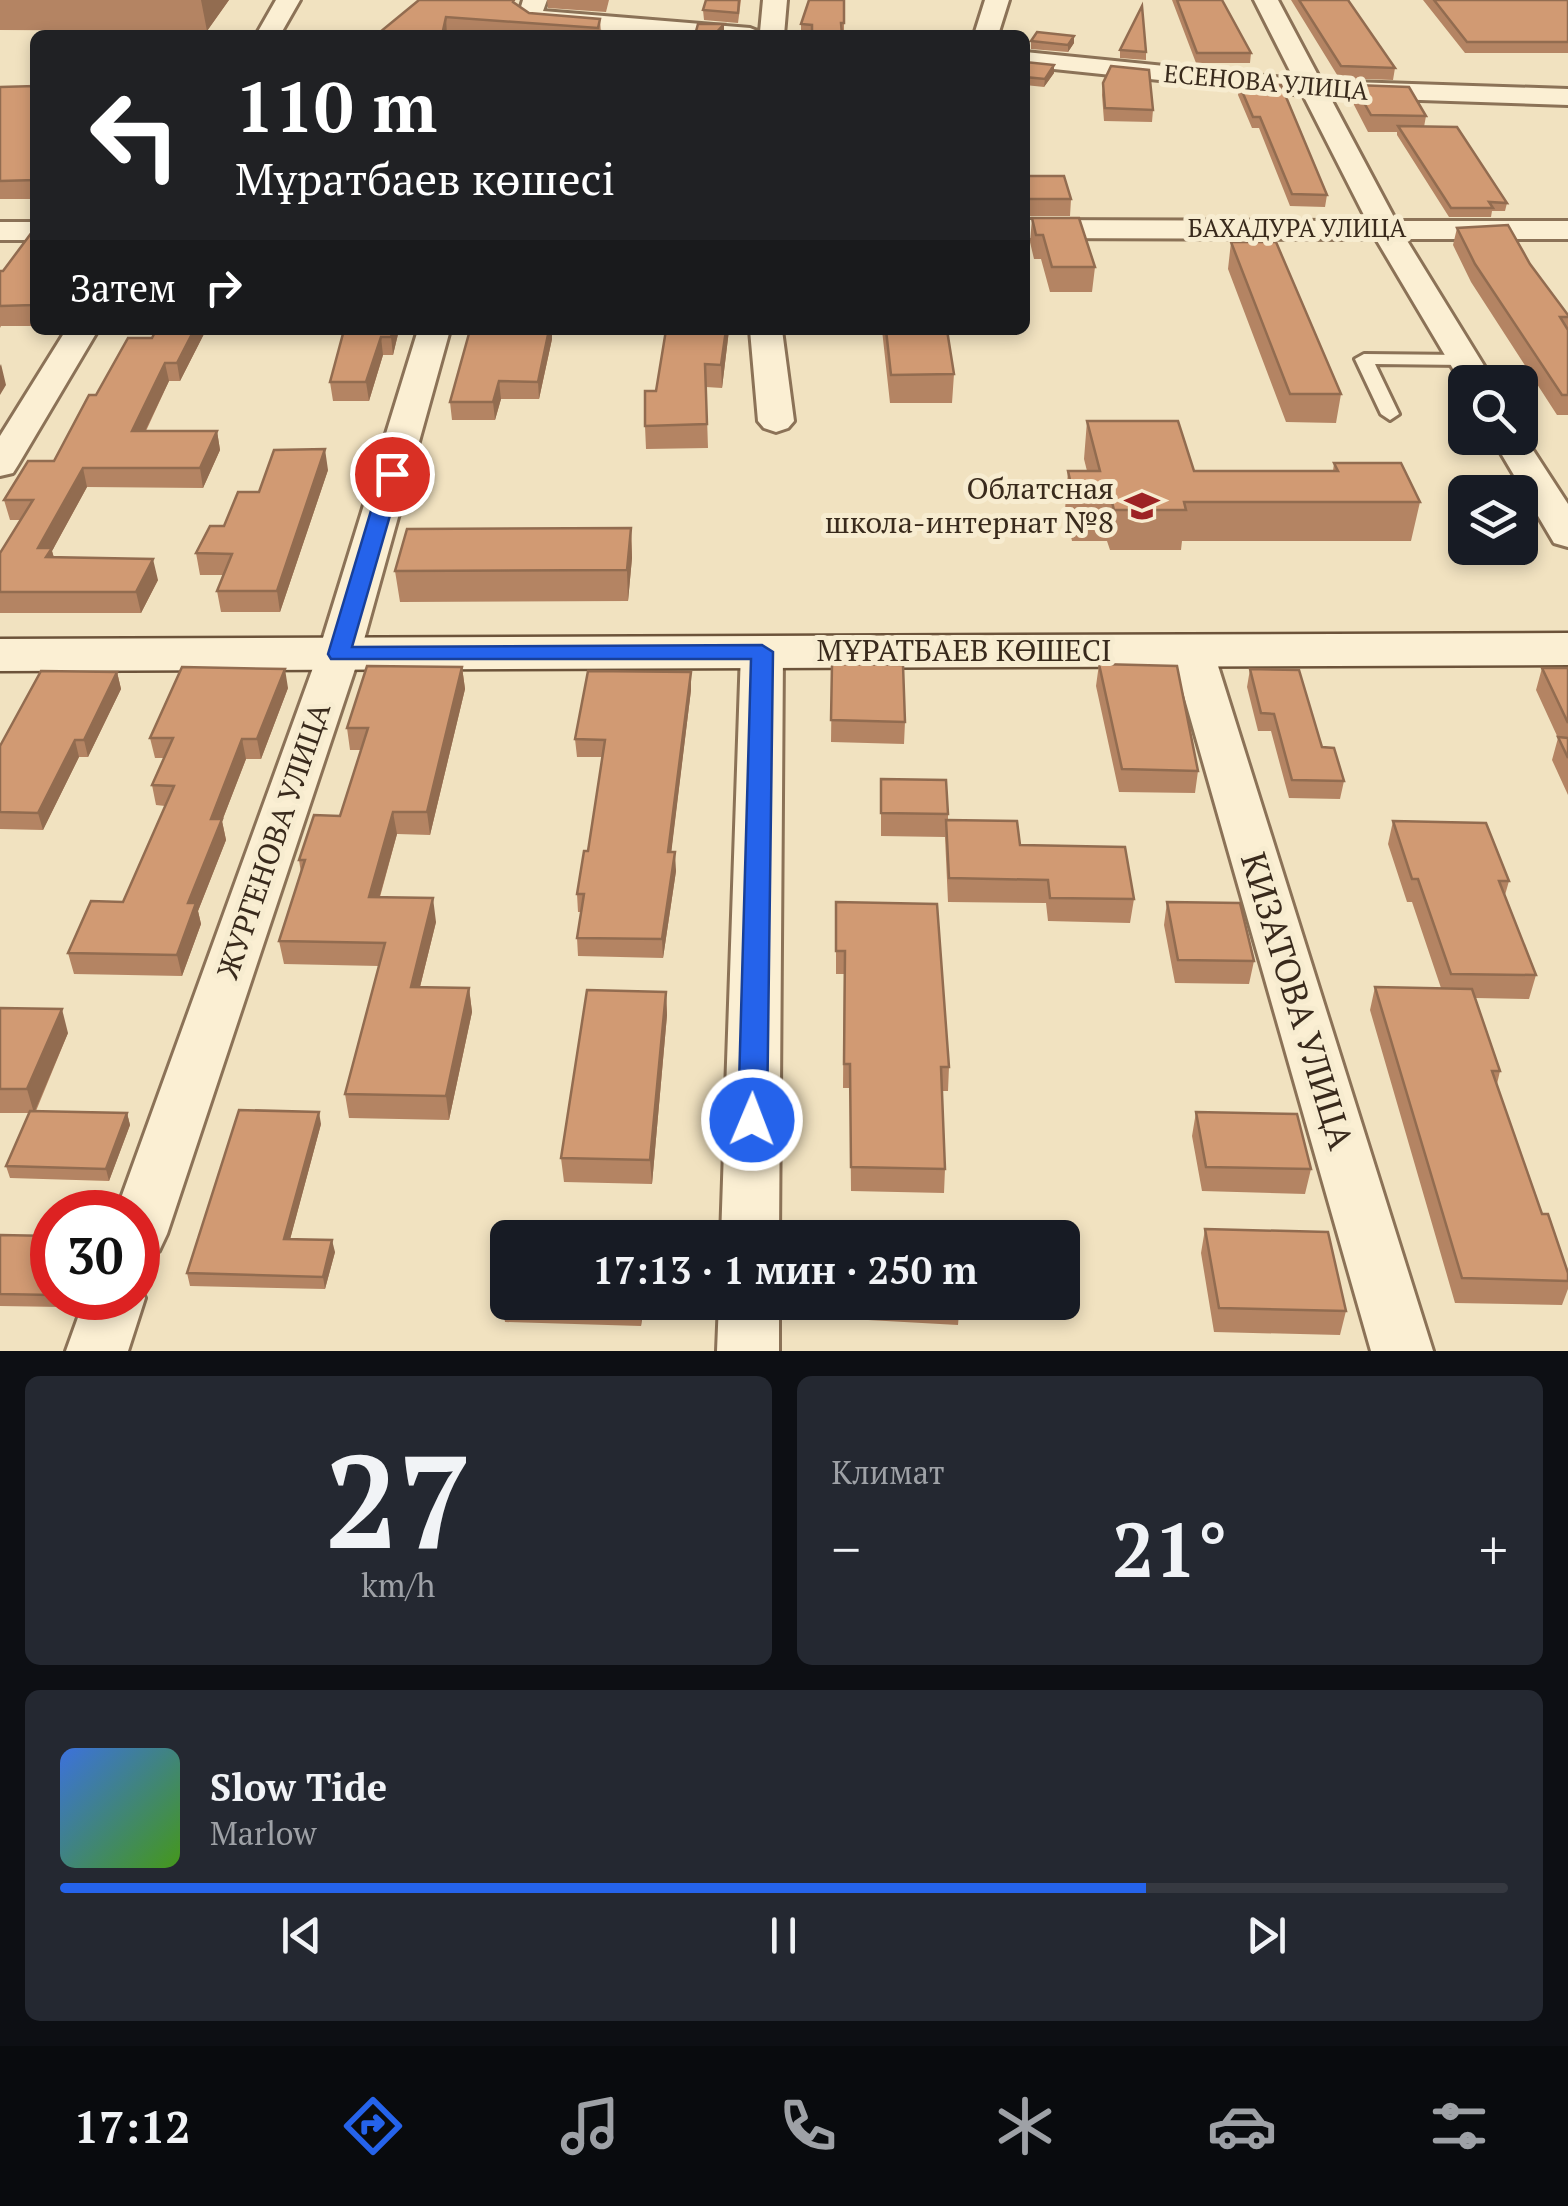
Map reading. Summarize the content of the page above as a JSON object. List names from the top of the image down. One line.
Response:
{"streets":{"street":["ЕСЕНОВА УЛИЦА","БАХАДУРА УЛИЦА","МҰРАТБАЕВ КӨШЕСІ","ЖУРГЕНОВА УЛИЦА","КИЗАТОВА УЛИЦА"]},"crossings":[["МҰРАТБАЕВ КӨШЕСІ","ЖУРГЕНОВА УЛИЦА"],["МҰРАТБАЕВ КӨШЕСІ","КИЗАТОВА УЛИЦА"]],"places":{"school or university":["Облатсная школа-интернат №8"]},"page":{"turn":["110 m","Мұратбаев көшесі"],"then":"Затем","limit":"30","trip":"17:13 · 1 мин · 250 m","tile":[["27","km/h"],"Климат"],"heat":["−","21°","+"],"song":["Slow Tide","Marlow"],"tabs":"17:12"}}
